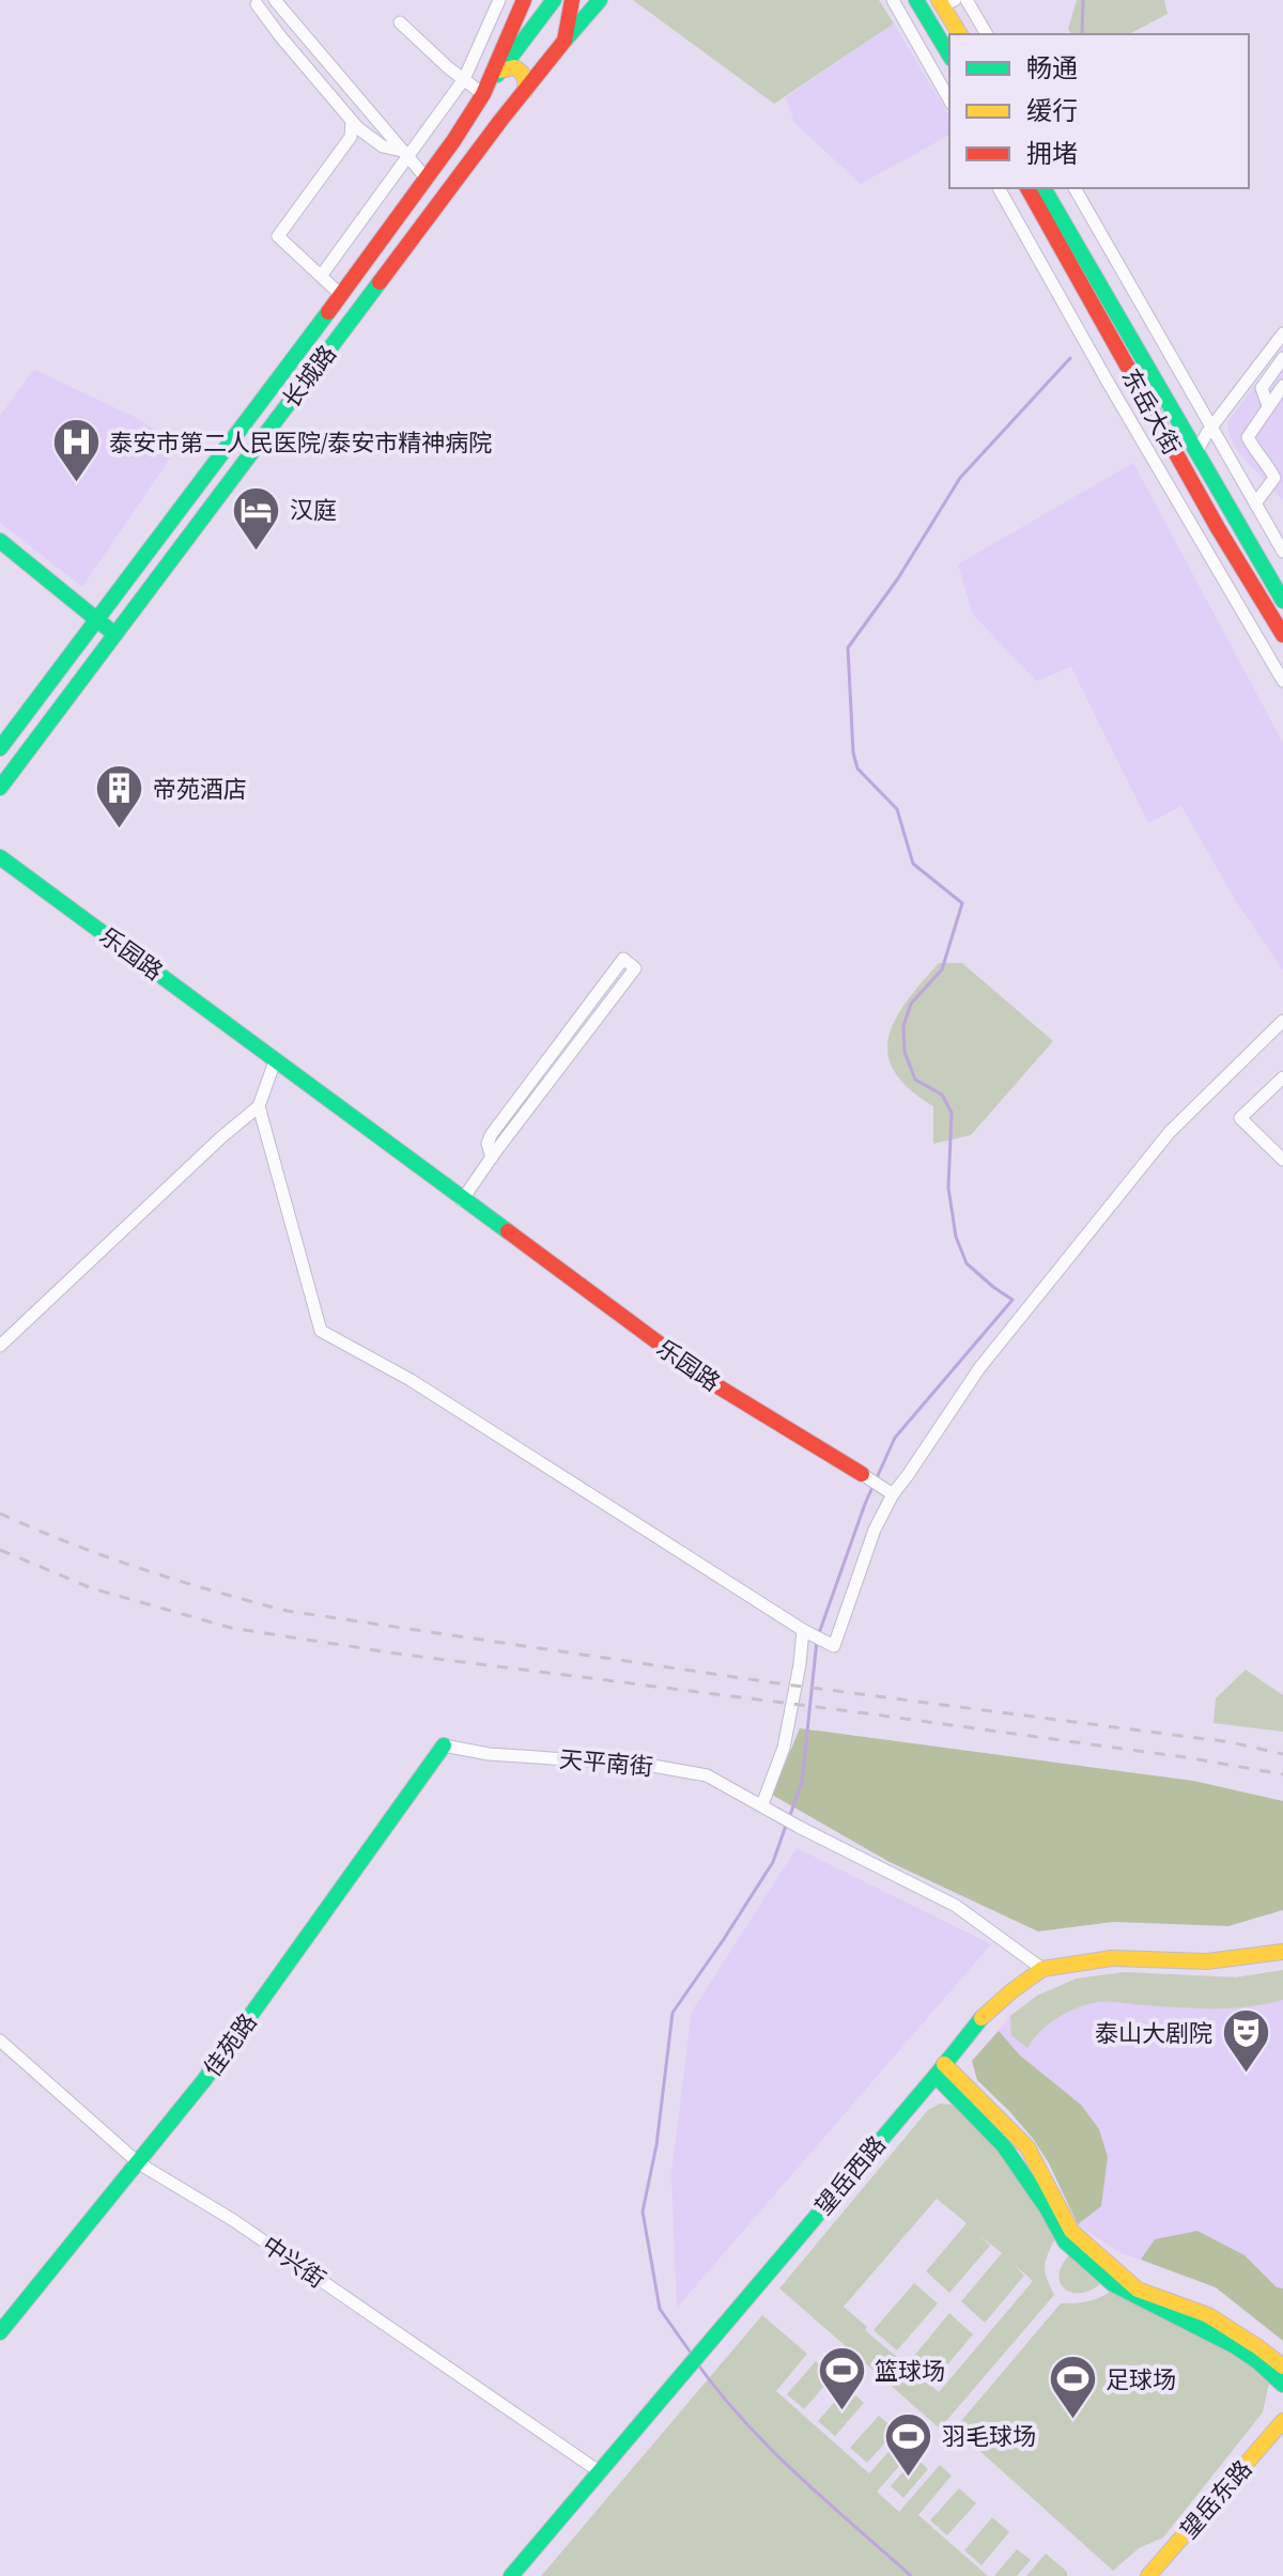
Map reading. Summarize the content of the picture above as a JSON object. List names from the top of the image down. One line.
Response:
{"streets":{"main road":["长城路","东岳大街","乐园路","佳苑路","望岳西路","望岳东路"],"street":["天平南街","中兴街"]},"crossings":[["天平南街","佳苑路"],["天平南街","望岳西路"],["佳苑路","中兴街"],["望岳西路","中兴街"]],"places":{"hospital":["泰安市第二人民医院/泰安市精神病院"],"hotel":["汉庭"],"building":["帝苑酒店"],"theatre":["泰山大剧院"],"sports":["篮球场","足球场","羽毛球场"]},"legend":["畅通","缓行","拥堵"]}
